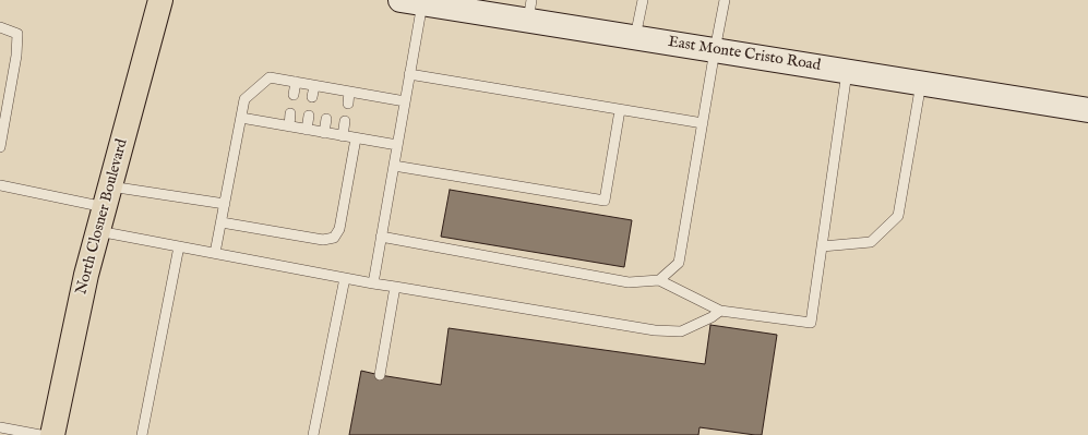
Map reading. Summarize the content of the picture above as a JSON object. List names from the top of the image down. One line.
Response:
{"streets":{"main road":["East Monte Cristo Road","North Closner Boulevard"]}}
